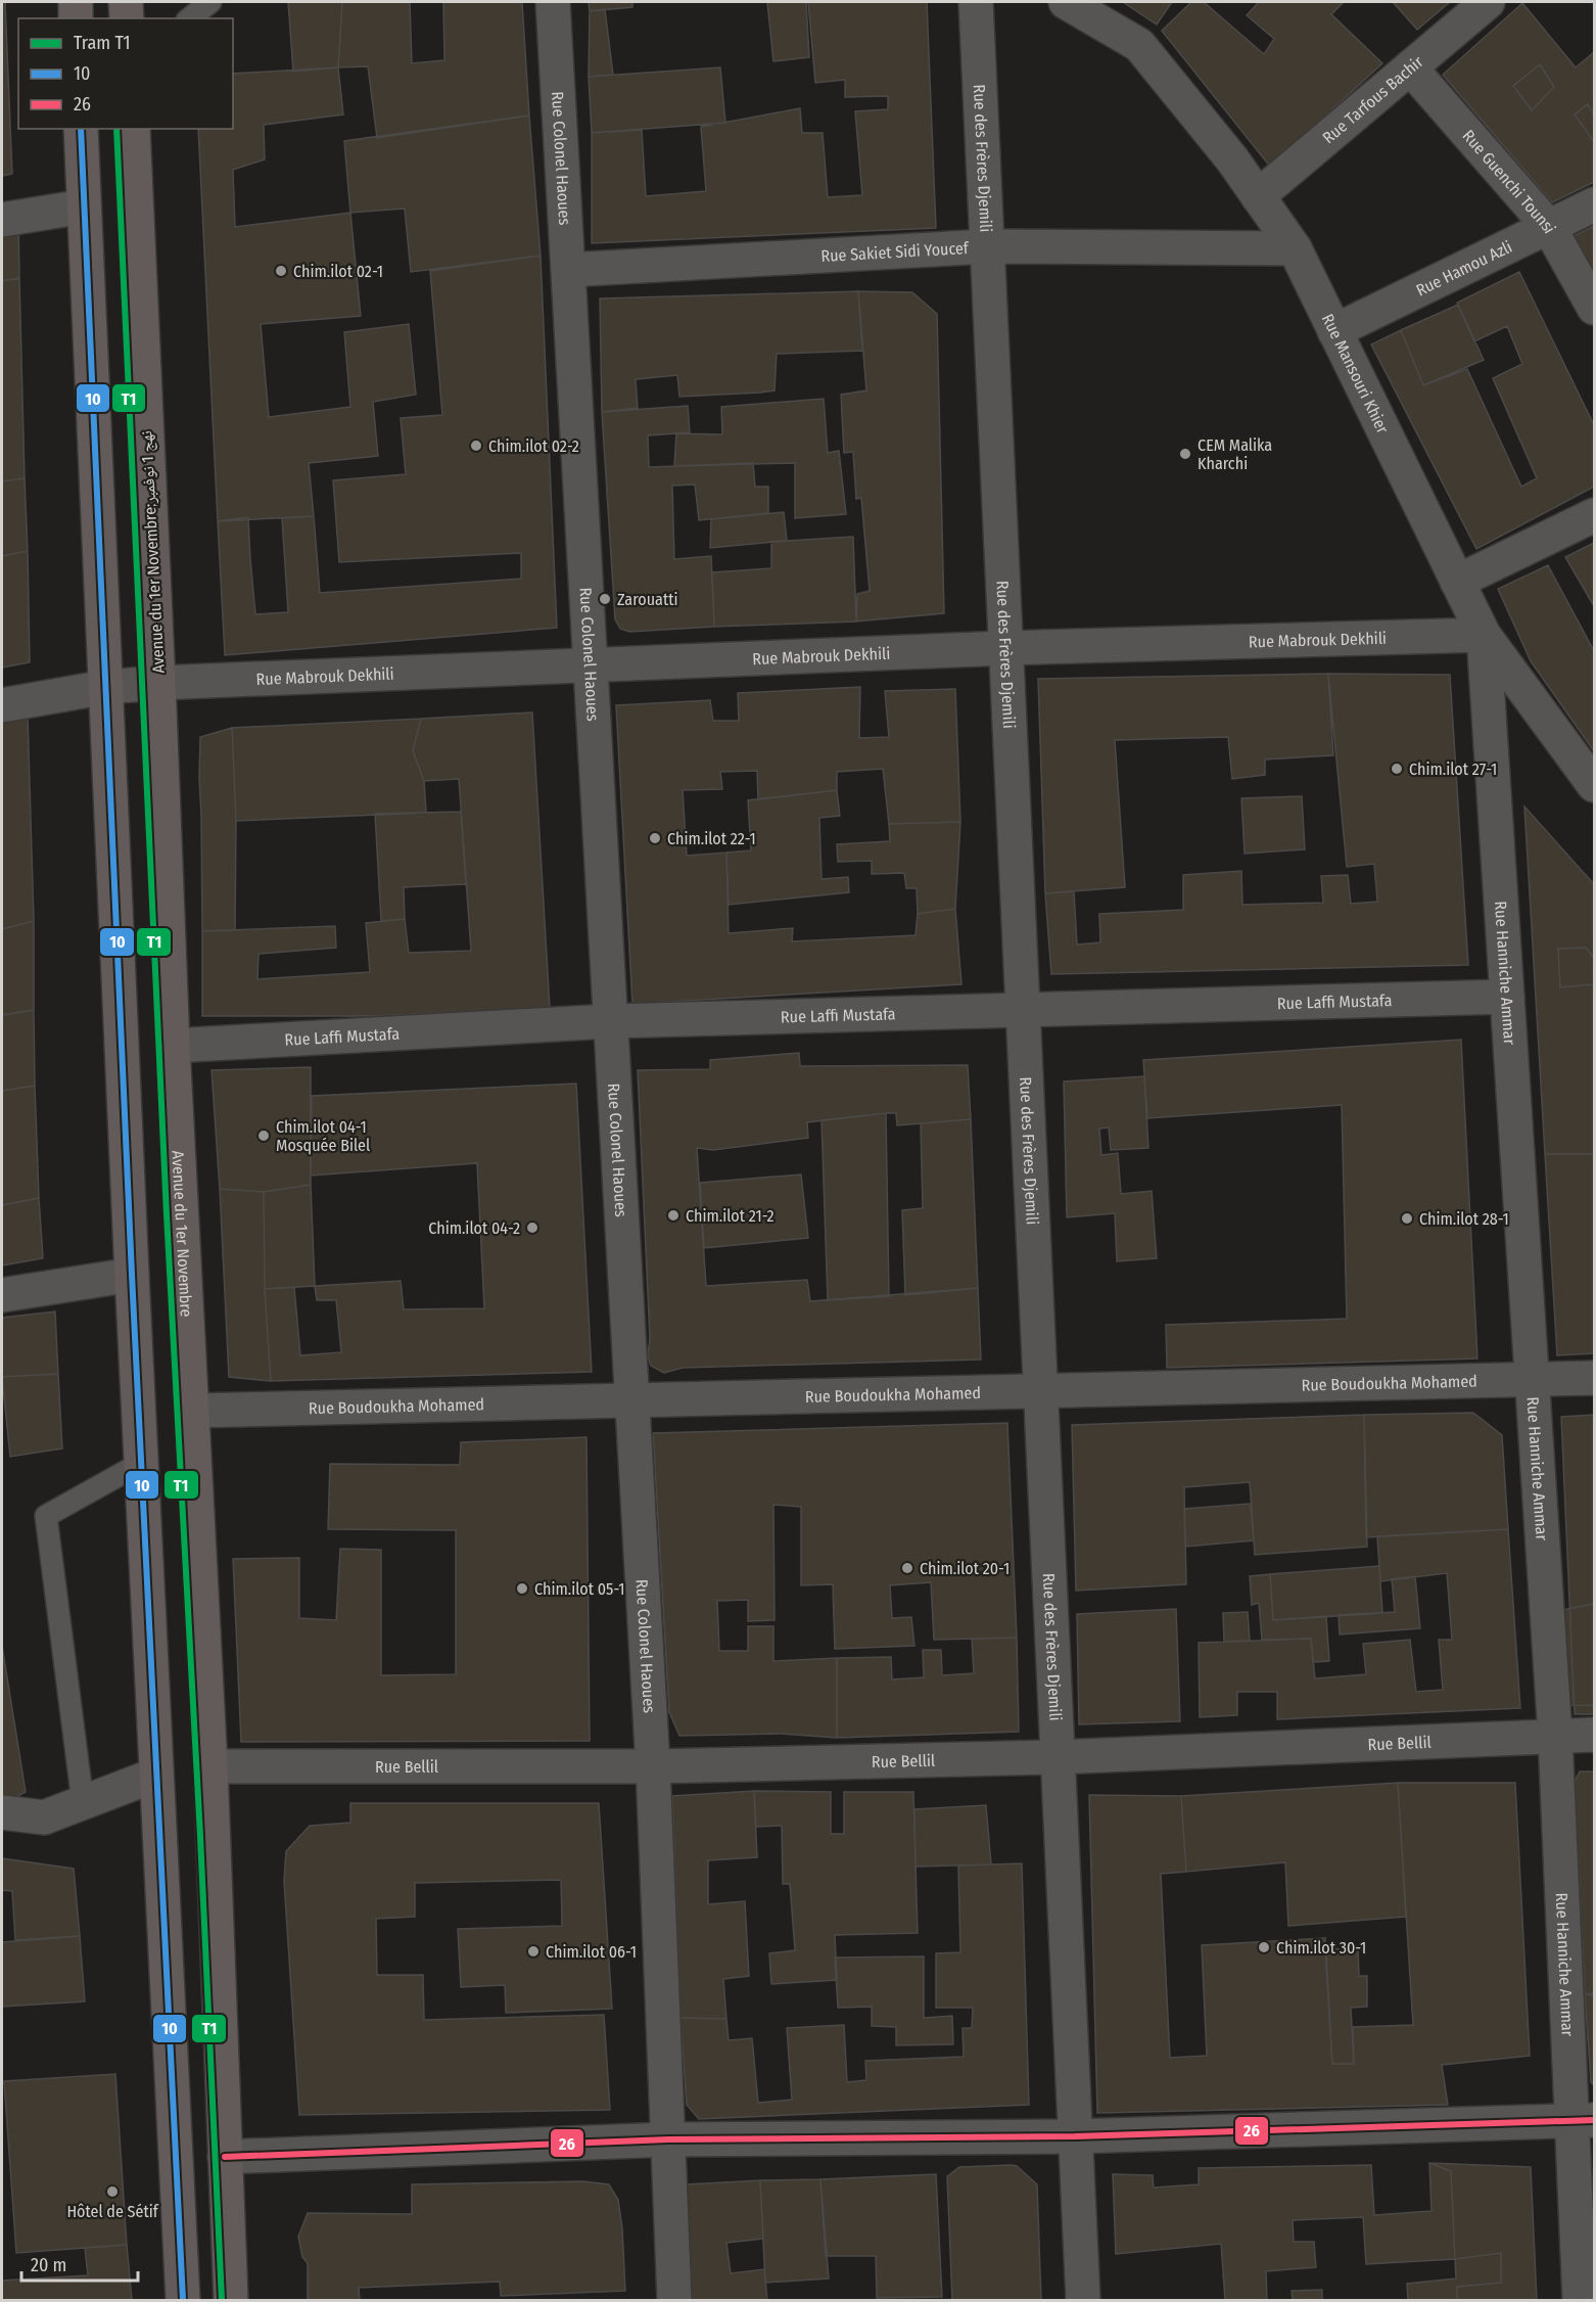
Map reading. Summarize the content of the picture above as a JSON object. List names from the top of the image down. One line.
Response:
{"streets":{"main road":["Avenue du 1er Novembre;نهج 1 نوفمبر","Avenue du 1er Novembre"],"street":["Rue Tarfous Bachir","Rue Colonel Haoues","Rue des Frères Djemili","Rue Guenchi Tounsi","Rue Sakiet Sidi Youcef","Rue Hamou Azli","Rue Mansouri Khier","Rue Mabrouk Dekhili","Rue Hanniche Ammar","Rue Laffi Mustafa","Rue Boudoukha Mohamed","Rue Bellil"]},"crossings":[["Rue Tarfous Bachir","Rue Guenchi Tounsi"],["Rue Tarfous Bachir","Rue Mansouri Khier"],["Rue Colonel Haoues","Rue Sakiet Sidi Youcef"],["Rue Colonel Haoues","Rue Mabrouk Dekhili"],["Rue Colonel Haoues","Rue Laffi Mustafa"],["Rue Colonel Haoues","Rue Boudoukha Mohamed"],["Rue Colonel Haoues","Rue Bellil"],["Rue des Frères Djemili","Rue Sakiet Sidi Youcef"],["Rue des Frères Djemili","Rue Mabrouk Dekhili"],["Rue des Frères Djemili","Rue Laffi Mustafa"],["Rue des Frères Djemili","Rue Boudoukha Mohamed"],["Rue des Frères Djemili","Rue Bellil"],["Rue Guenchi Tounsi","Rue Hamou Azli"],["Rue Sakiet Sidi Youcef","Rue Mansouri Khier"],["Rue Hamou Azli","Rue Mansouri Khier"],["Rue Mansouri Khier","Rue Mabrouk Dekhili"],["Rue Mansouri Khier","Rue Hanniche Ammar"],["Avenue du 1er Novembre;نهج 1 نوفمبر","Rue Mabrouk Dekhili"],["Avenue du 1er Novembre;نهج 1 نوفمبر","Avenue du 1er Novembre"],["Rue Mabrouk Dekhili","Rue Hanniche Ammar"],["Rue Mabrouk Dekhili","Avenue du 1er Novembre"],["Rue Hanniche Ammar","Rue Laffi Mustafa"],["Rue Hanniche Ammar","Rue Boudoukha Mohamed"],["Rue Hanniche Ammar","Rue Bellil"],["Rue Laffi Mustafa","Avenue du 1er Novembre"],["Avenue du 1er Novembre","Rue Boudoukha Mohamed"],["Avenue du 1er Novembre","Rue Bellil"]],"places":["Chim.ilot 02-1","Chim.ilot 02-2","CEM Malika Kharchi","Zarouatti","Chim.ilot 27-1","Chim.ilot 22-1","Chim.ilot 04-1 Mosquée Bilel","Chim.ilot 21-2","Chim.ilot 28-1","Chim.ilot 04-2","Chim.ilot 20-1","Chim.ilot 05-1","Chim.ilot 30-1","Chim.ilot 06-1","Hôtel de Sétif"],"lines":["tram line T1","transit line 10","transit line 26"],"legend":["Tram T1","10","26"],"scale_bar":"20 m"}
